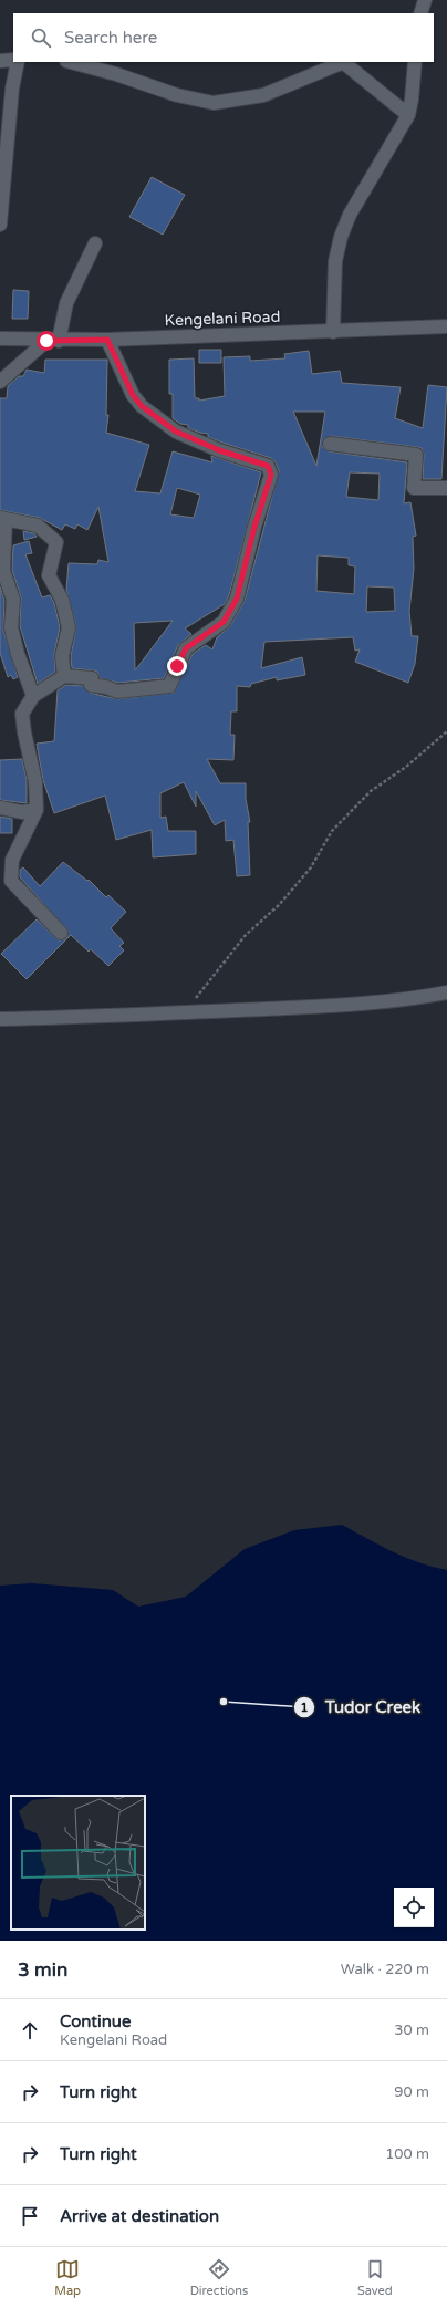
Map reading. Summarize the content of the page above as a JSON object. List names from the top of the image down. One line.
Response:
{"streets":{"street":["Kengelani Road"]},"places":["Tudor Creek"],"page":{"search":"Search here","heading":["3 min","Walk · 220 m"],"list":[["Continue","Kengelani Road","30 m"],["Turn right","90 m"],["Turn right","100 m"],"Arrive at destination"],"nav":["Map","Directions","Saved"]}}
